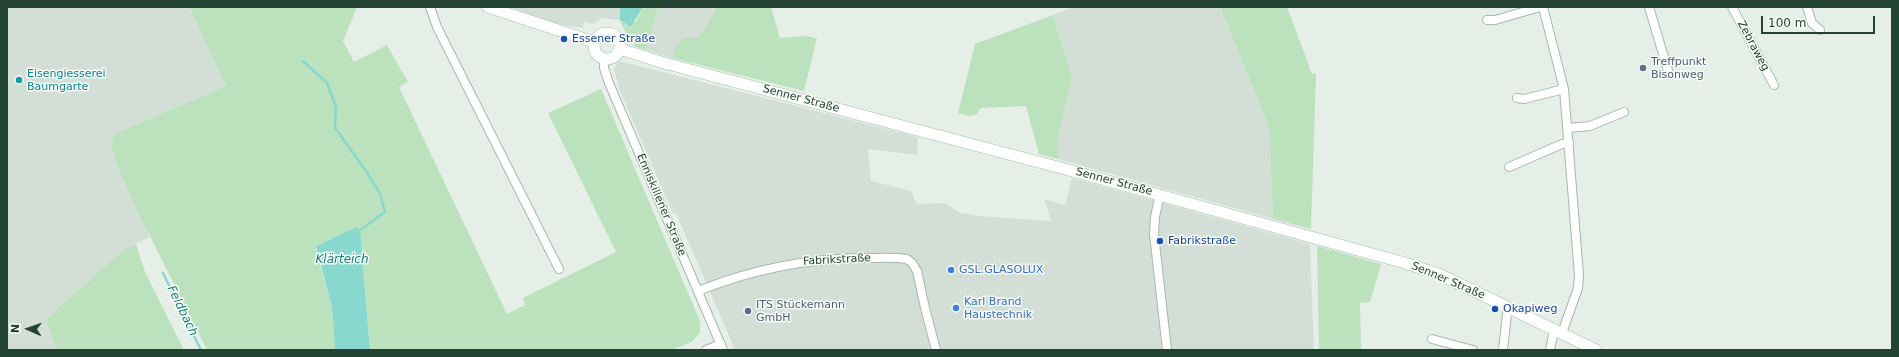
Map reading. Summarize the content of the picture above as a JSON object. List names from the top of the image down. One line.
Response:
{"streets":{"street":["Zebraweg","Senner Straße","Enniskillener Straße","Fabrikstraße"]},"crossings":[["Senner Straße","Enniskillener Straße"],["Enniskillener Straße","Fabrikstraße"]],"water":["Klärteich","Feldbach"],"places":["Essener Straße","Treffpunkt Bisonweg","Eisengiesserei Baumgarte","Fabrikstraße","GSL.GLASOLUX","Karl Brand Haustechnik","Okapiweg","ITS Stückemann GmbH"],"scale_bar":"100 m","north":"left"}
